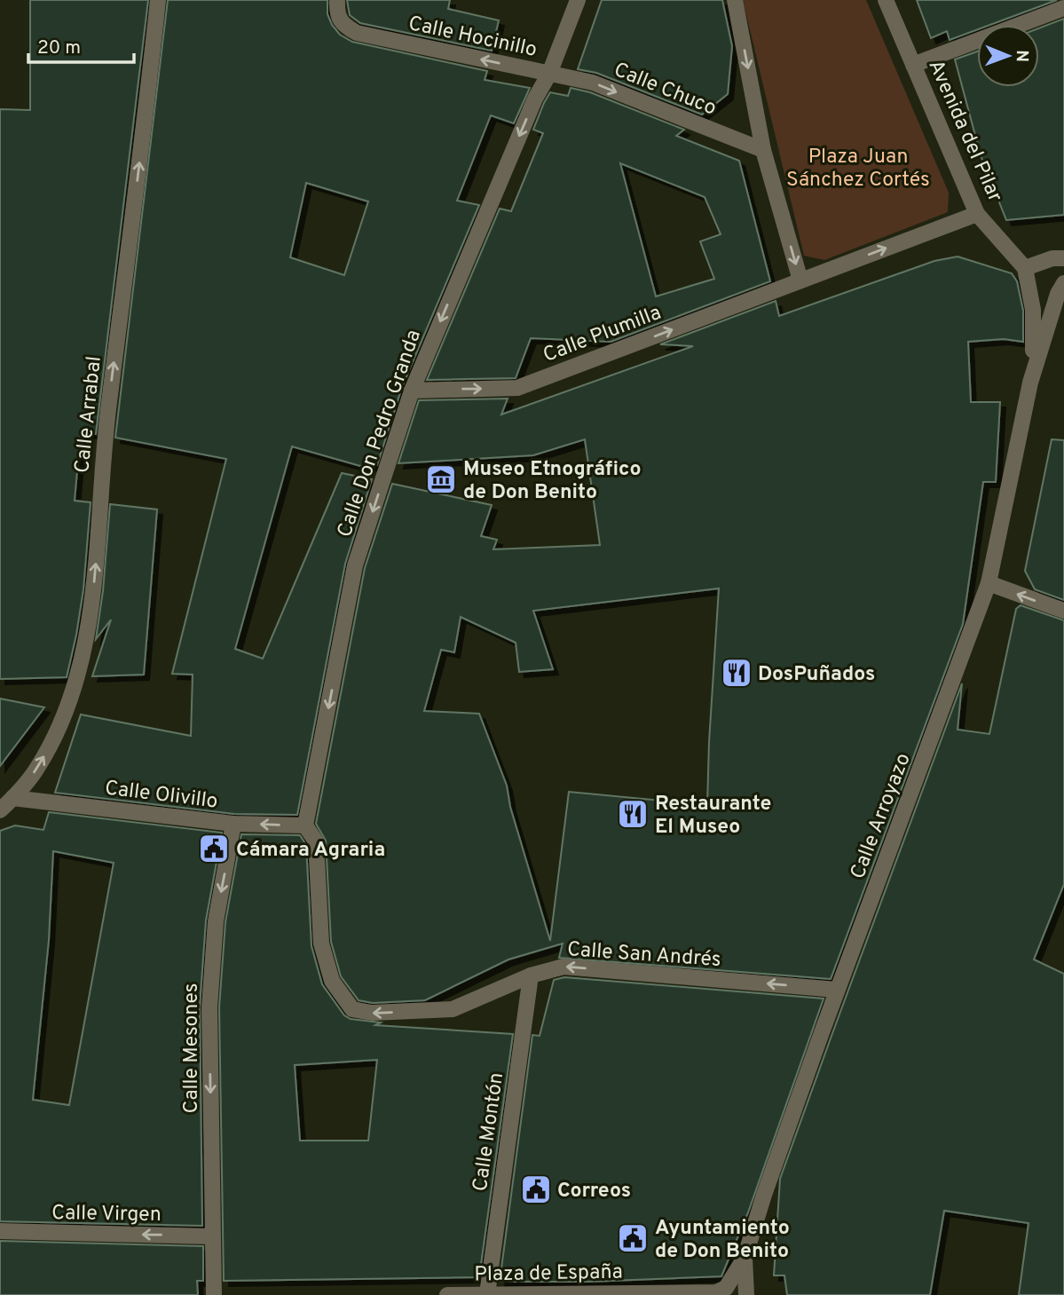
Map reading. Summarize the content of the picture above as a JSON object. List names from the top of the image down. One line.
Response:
{"streets":{"street":["Calle Hocinillo","Calle Chuco","Avenida del Pilar","Calle Plumilla","Calle Arrabal","Calle Don Pedro Granda","Calle Olivillo","Calle Arroyazo","Calle San Andrés","Calle Mesones","Calle Montón","Calle Virgen","Plaza de España"]},"crossings":[["Calle Hocinillo","Calle Chuco"],["Calle Hocinillo","Calle Don Pedro Granda"],["Calle Chuco","Calle Don Pedro Granda"],["Avenida del Pilar","Calle Plumilla"],["Avenida del Pilar","Calle Arroyazo"],["Calle Plumilla","Calle Don Pedro Granda"],["Calle Arrabal","Calle Olivillo"],["Calle Don Pedro Granda","Calle Olivillo"],["Calle Don Pedro Granda","Calle San Andrés"],["Calle Olivillo","Calle San Andrés"],["Calle Olivillo","Calle Mesones"],["Calle Arroyazo","Calle San Andrés"],["Calle Arroyazo","Plaza de España"],["Calle San Andrés","Calle Montón"],["Calle Mesones","Calle Virgen"],["Calle Montón","Plaza de España"]],"one_way":["Calle Hocinillo","Calle Chuco","Calle Plumilla","Calle Arrabal","Calle Don Pedro Granda","Calle San Andrés","Calle Mesones","Calle Virgen"],"parks":["Plaza Juan Sánchez Cortés"],"places":{"museum":["Museo Etnográfico de Don Benito"],"restaurant":["DosPuñados","Restaurante El Museo"],"public building":["Cámara Agraria","Correos","Ayuntamiento de Don Benito"]},"scale_bar":"20 m","north":"right"}
